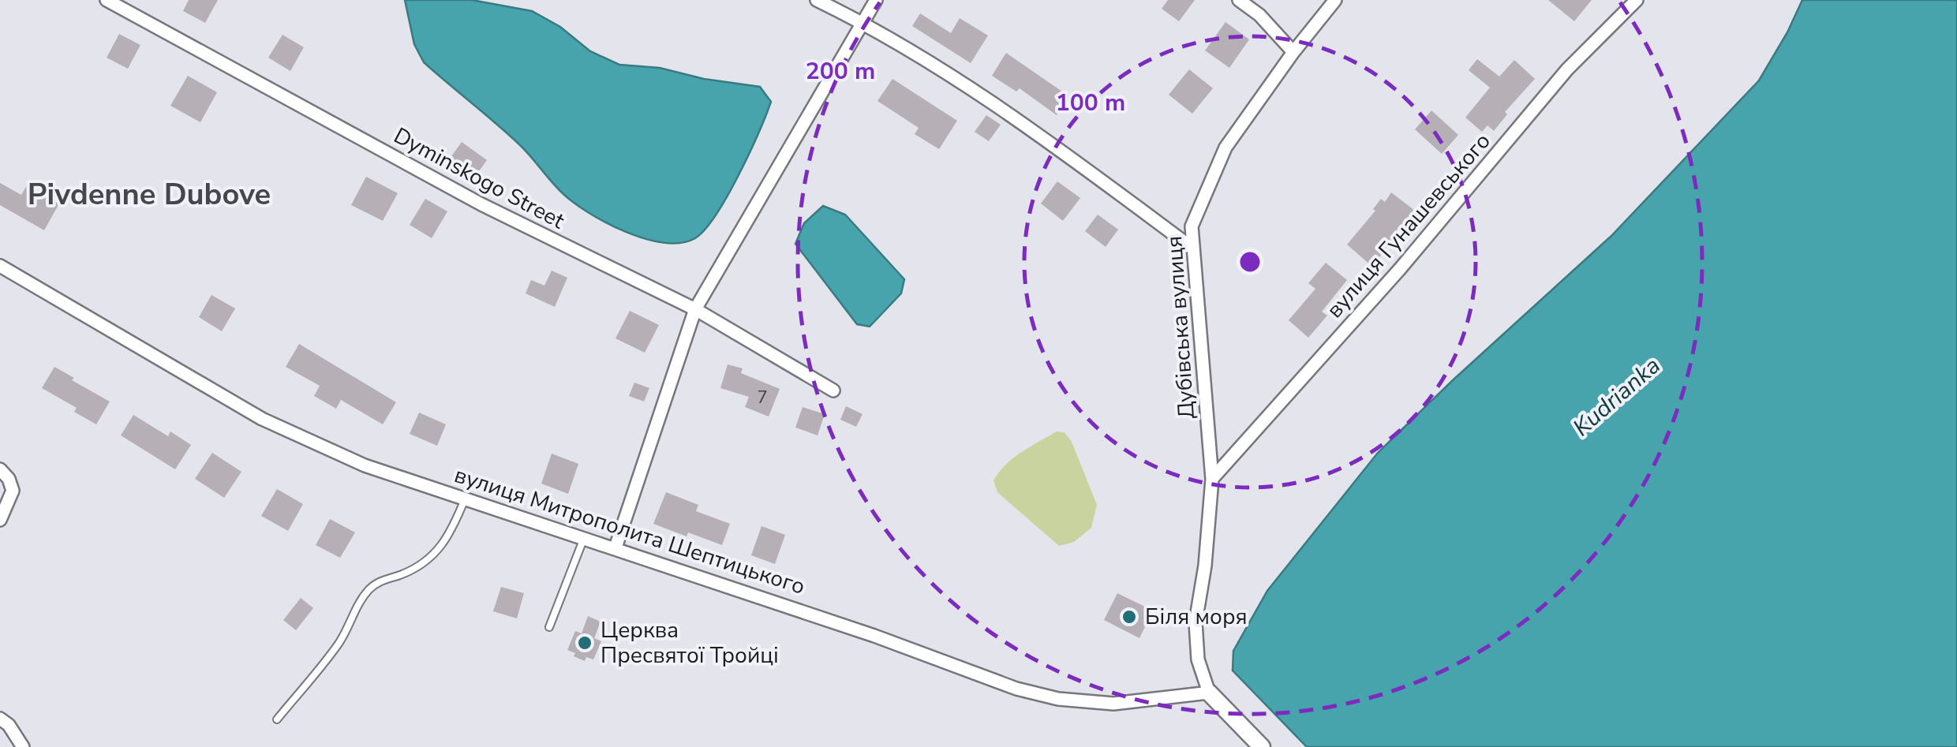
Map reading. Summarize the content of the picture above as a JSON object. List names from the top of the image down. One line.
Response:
{"streets":{"street":["Dyminskogo Street","вулиця Гунашевського","Дубівська вулиця","вулиця Митрополита Шептицького"]},"crossings":[["вулиця Гунашевського","Дубівська вулиця"],["Дубівська вулиця","вулиця Митрополита Шептицького"]],"districts":["Pivdenne Dubove"],"water":["Kudrianka"],"places":["Біля моря","Церква Пресвятої Тройці"],"house_numbers":["7"],"rings":["200 m","100 m"]}
